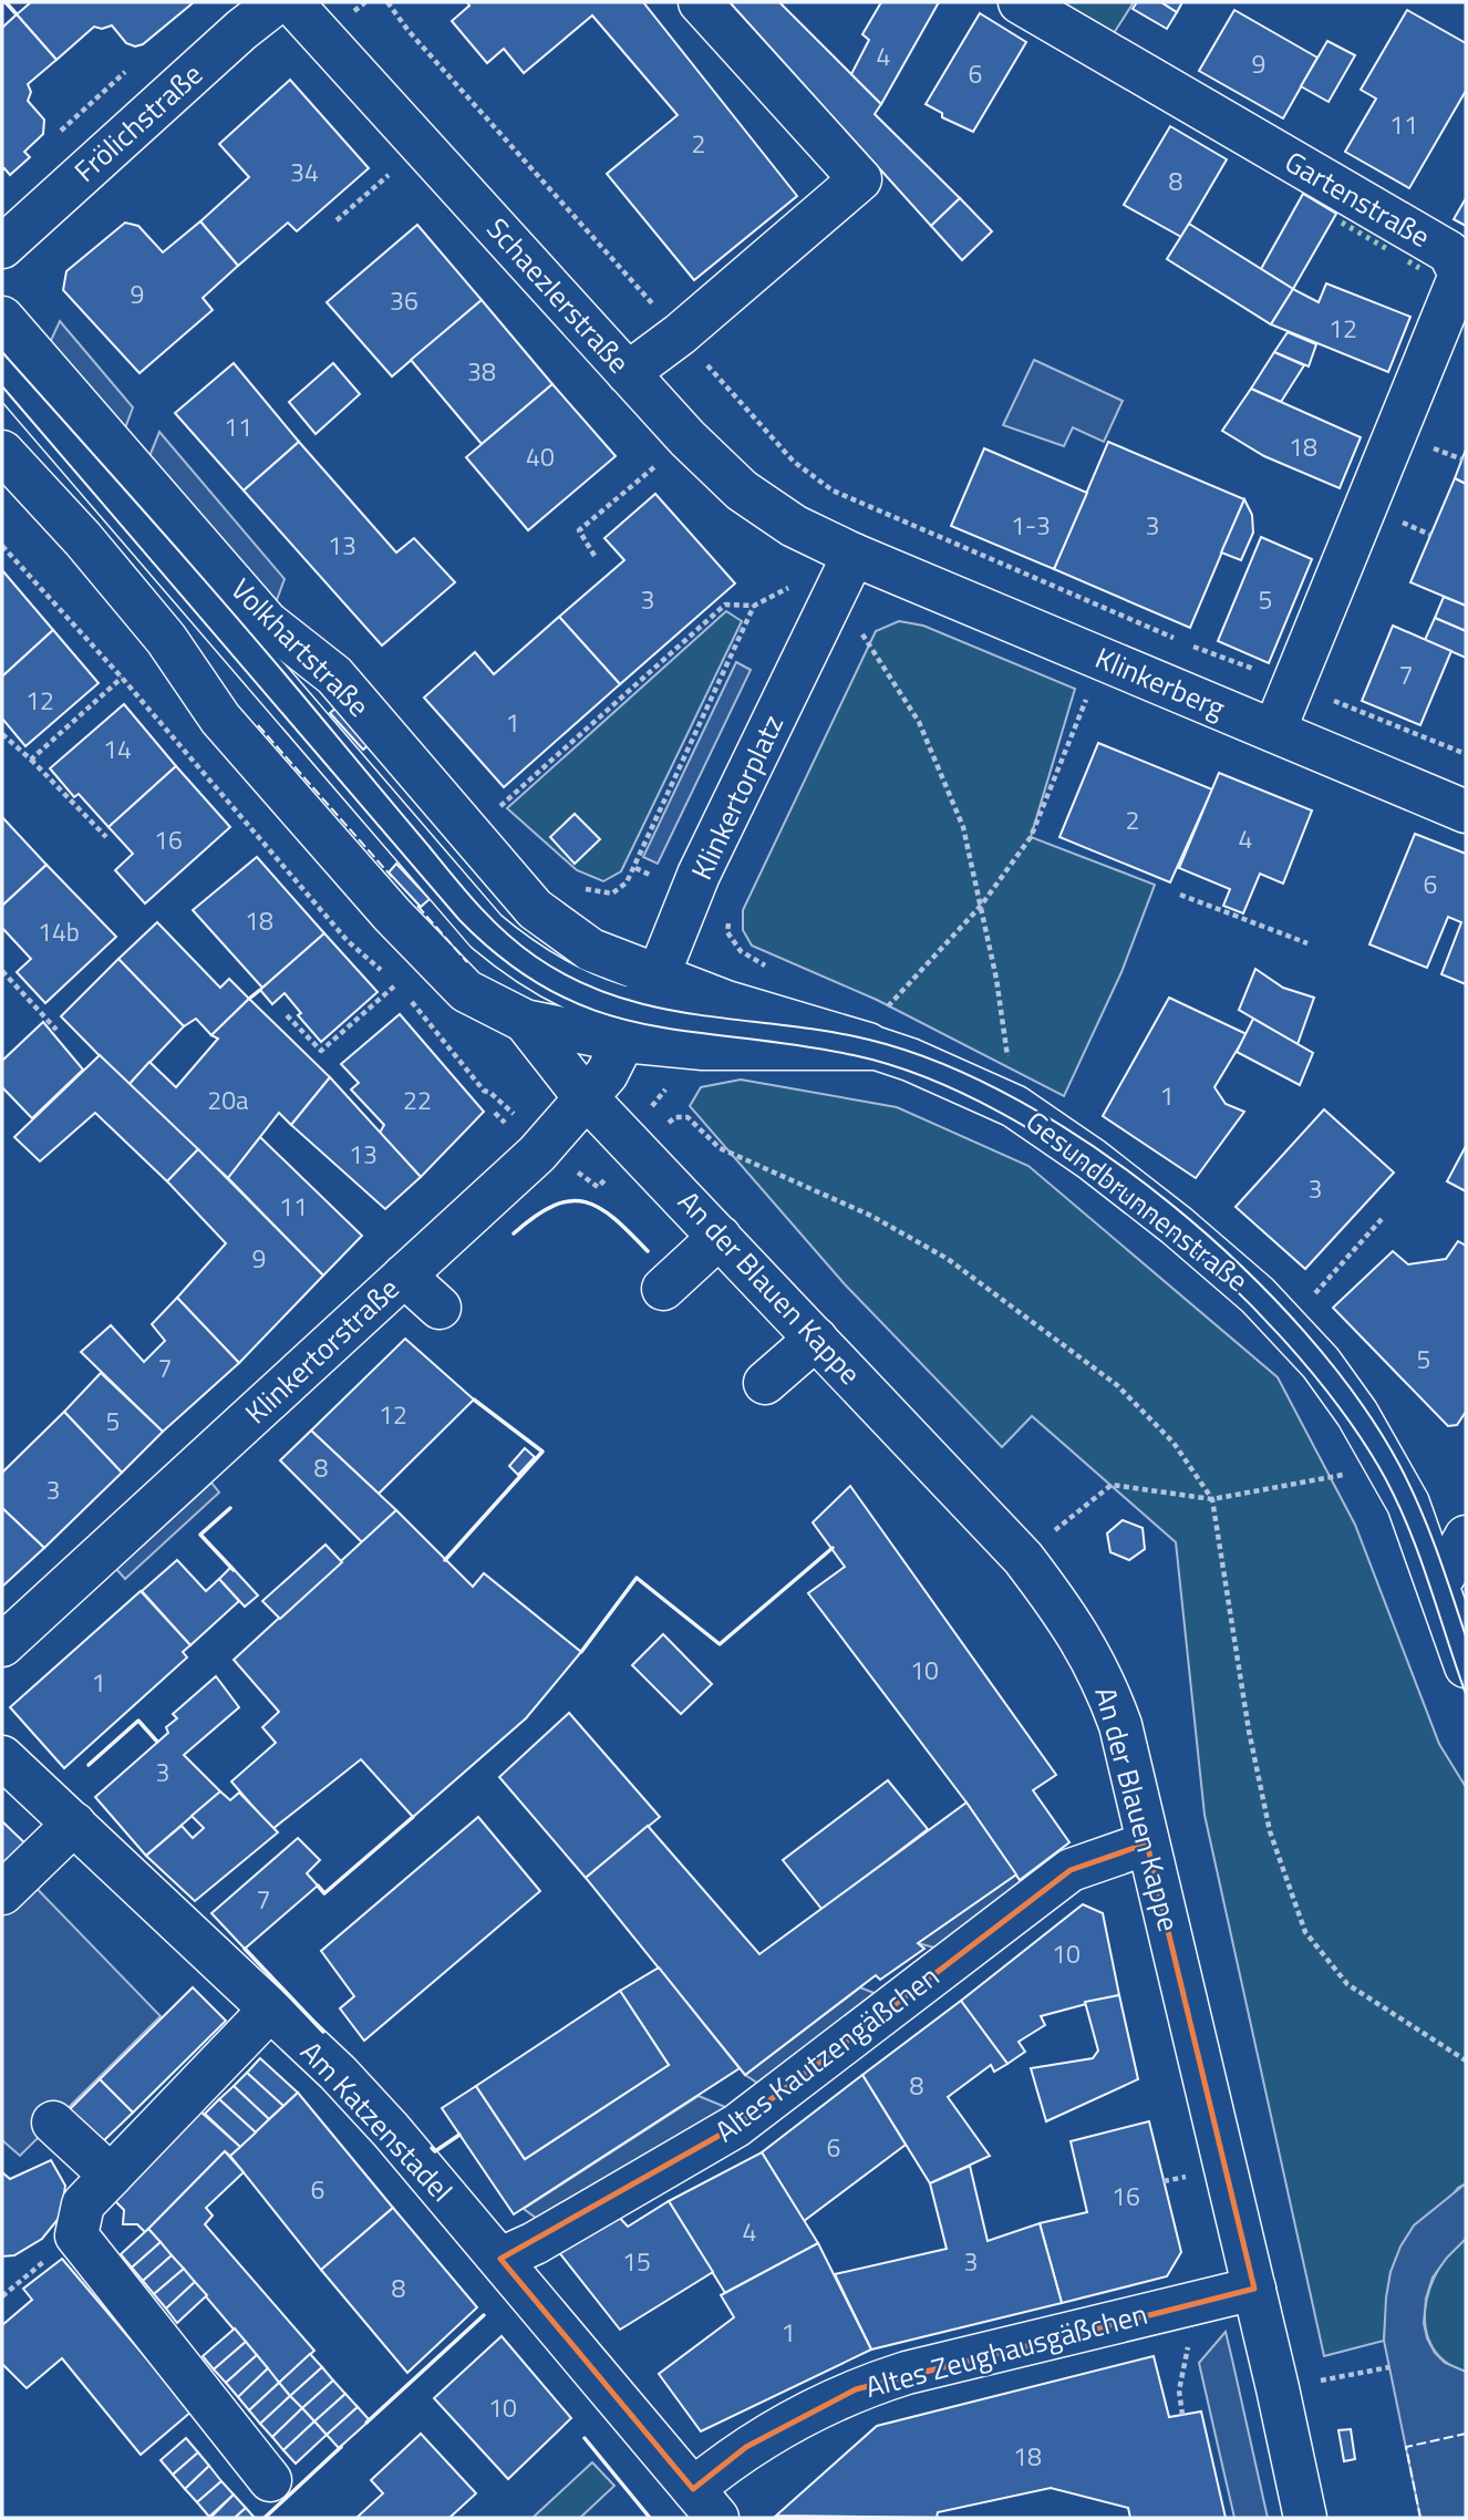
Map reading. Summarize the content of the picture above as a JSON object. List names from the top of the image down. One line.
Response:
{"streets":{"street":["Frölichstraße","Gartenstraße","Schaezlerstraße","Volkhartstraße","Klinkerberg","Klinkertorplatz","Gesundbrunnenstraße","An der Blauen Kappe","Klinkertorstraße","Altes Kautzengäßchen","Am Katzenstadel","Altes Zeughausgäßchen"]},"crossings":[["Gartenstraße","Klinkerberg"],["Schaezlerstraße","Klinkerberg"],["Schaezlerstraße","Klinkertorplatz"],["Volkhartstraße","Klinkertorplatz"],["Volkhartstraße","Gesundbrunnenstraße"],["Klinkerberg","Klinkertorplatz"],["Klinkertorplatz","Gesundbrunnenstraße"],["Klinkertorplatz","Klinkertorstraße"],["Gesundbrunnenstraße","Klinkertorstraße"],["An der Blauen Kappe","Klinkertorstraße"],["An der Blauen Kappe","Altes Kautzengäßchen"],["An der Blauen Kappe","Altes Zeughausgäßchen"],["Altes Kautzengäßchen","Am Katzenstadel"],["Am Katzenstadel","Altes Zeughausgäßchen"]],"house_numbers":["4","9","6","11","2","34","8","9","36","12","38","11","18","40","1-3","3","13","3","5","7","12","1","14","2","4","16","6","18","14b","1","20a","22","13","3","11","9","5","7","12","5","8","3","10","1","3","7","10","8","6","6","16","4","15","3","8","1","10","18"]}
